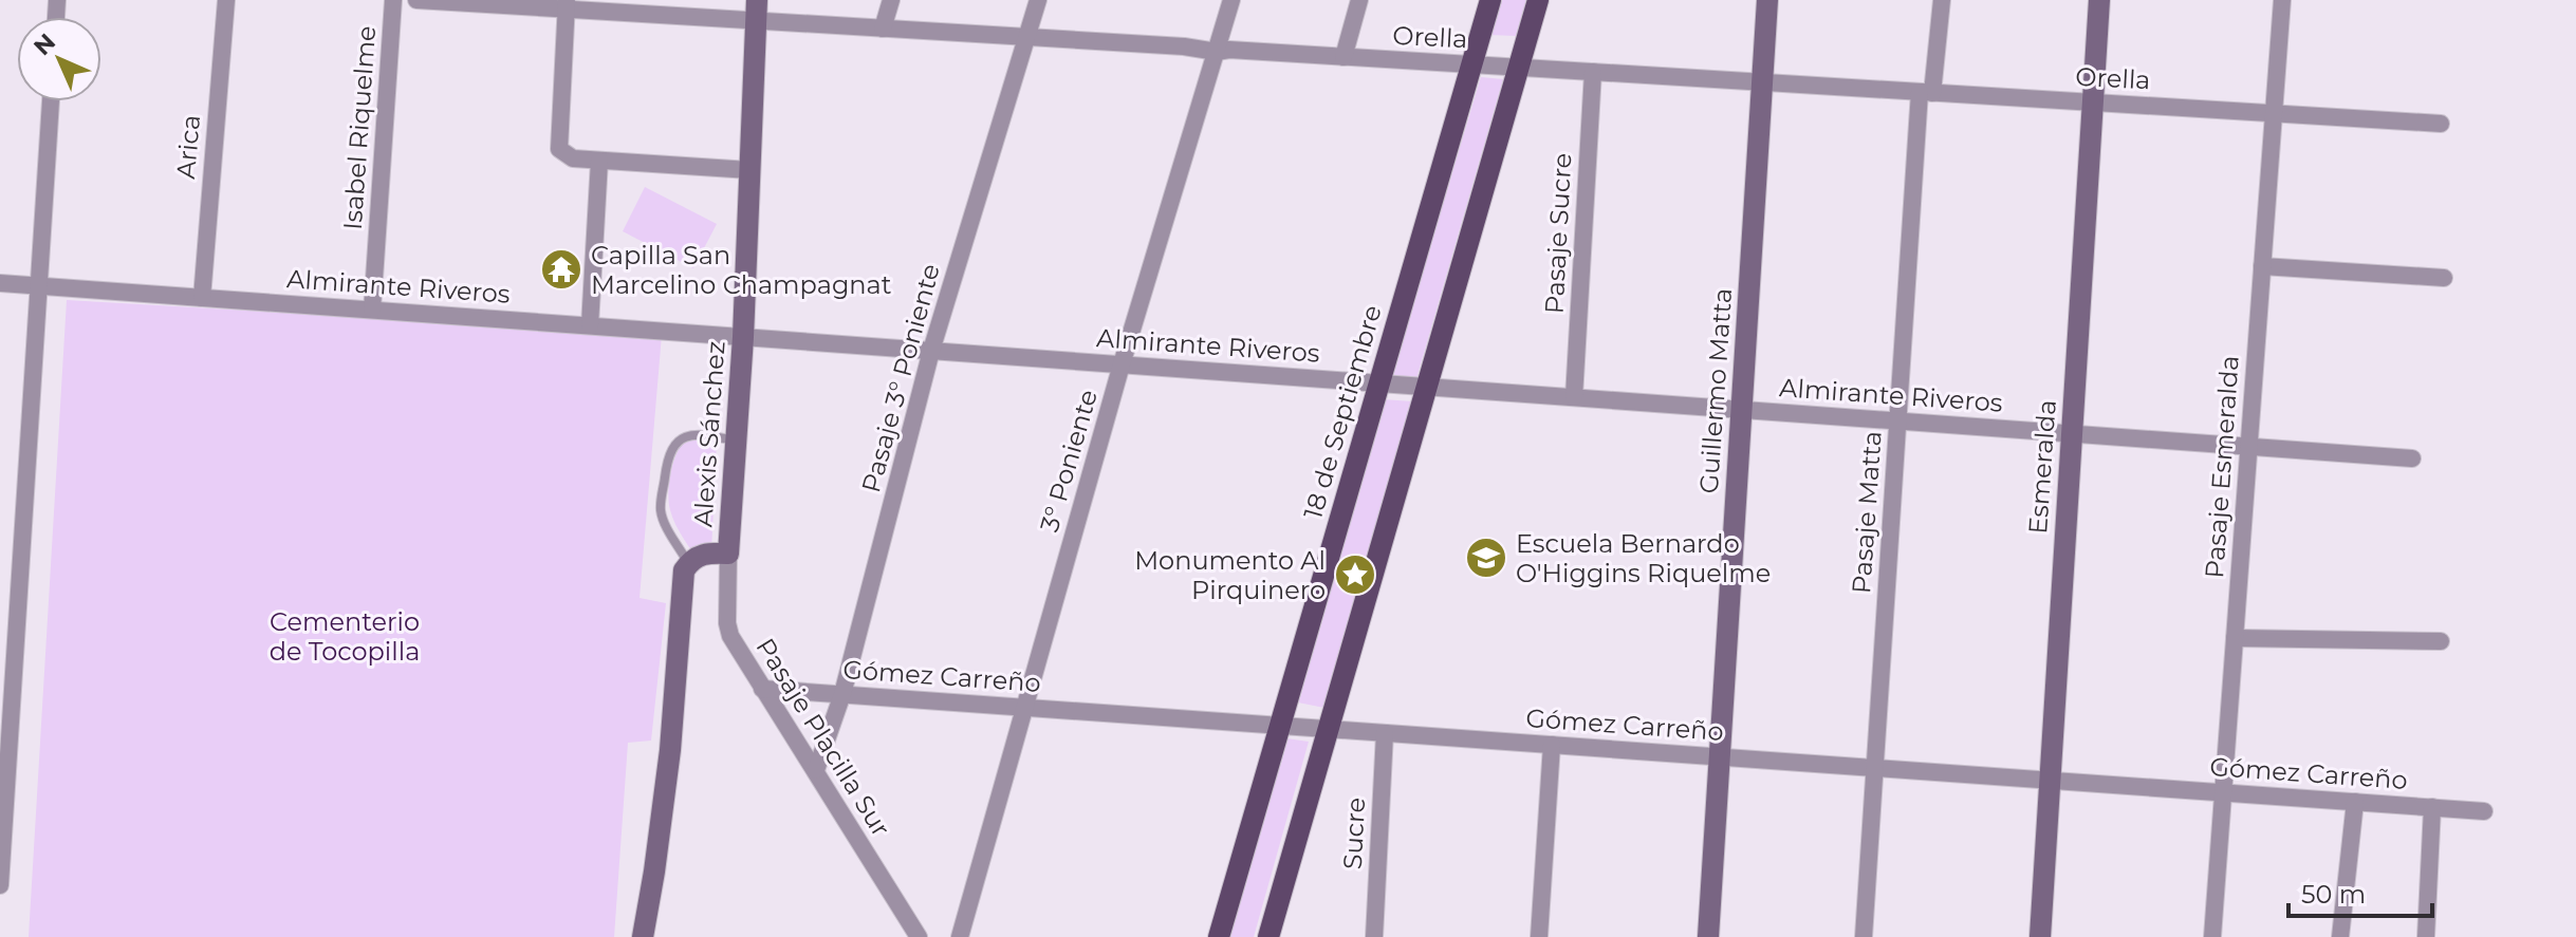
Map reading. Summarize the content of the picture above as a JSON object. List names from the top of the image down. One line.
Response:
{"streets":{"main road":["18 de Septiembre"],"street":["Orella","Isabel Riquelme","Arica","Pasaje Sucre","Almirante Riveros","Pasaje 3° Poniente","Guillermo Matta","Alexis Sánchez","3° Poniente","Esmeralda","Pasaje Esmeralda","Pasaje Matta","Gómez Carreño","Pasaje Placilla Sur","Sucre"]},"crossings":[["Orella","Pasaje Sucre"],["Orella","Pasaje 3° Poniente"],["Orella","Guillermo Matta"],["Orella","18 de Septiembre"],["Orella","Alexis Sánchez"],["Orella","3° Poniente"],["Orella","Esmeralda"],["Orella","Pasaje Esmeralda"],["Orella","Pasaje Matta"],["Isabel Riquelme","Almirante Riveros"],["Arica","Almirante Riveros"],["Pasaje Sucre","Almirante Riveros"],["Almirante Riveros","Pasaje 3° Poniente"],["Almirante Riveros","Guillermo Matta"],["Almirante Riveros","18 de Septiembre"],["Almirante Riveros","Alexis Sánchez"],["Almirante Riveros","3° Poniente"],["Almirante Riveros","Esmeralda"],["Almirante Riveros","Pasaje Esmeralda"],["Almirante Riveros","Pasaje Matta"],["Pasaje 3° Poniente","Gómez Carreño"],["Pasaje 3° Poniente","Pasaje Placilla Sur"],["Guillermo Matta","Gómez Carreño"],["18 de Septiembre","Gómez Carreño"],["Alexis Sánchez","Pasaje Placilla Sur"],["3° Poniente","Gómez Carreño"],["Esmeralda","Gómez Carreño"],["Pasaje Esmeralda","Gómez Carreño"],["Pasaje Matta","Gómez Carreño"],["Gómez Carreño","Pasaje Placilla Sur"],["Gómez Carreño","Sucre"]],"parks":["Cementerio de Tocopilla"],"places":{"temple":["Capilla San Marcelino Champagnat"],"school or university":["Escuela Bernardo O'Higgins Riquelme"],"place":["Monumento Al Pirquinero"]},"scale_bar":"50 m","north":"top left"}
